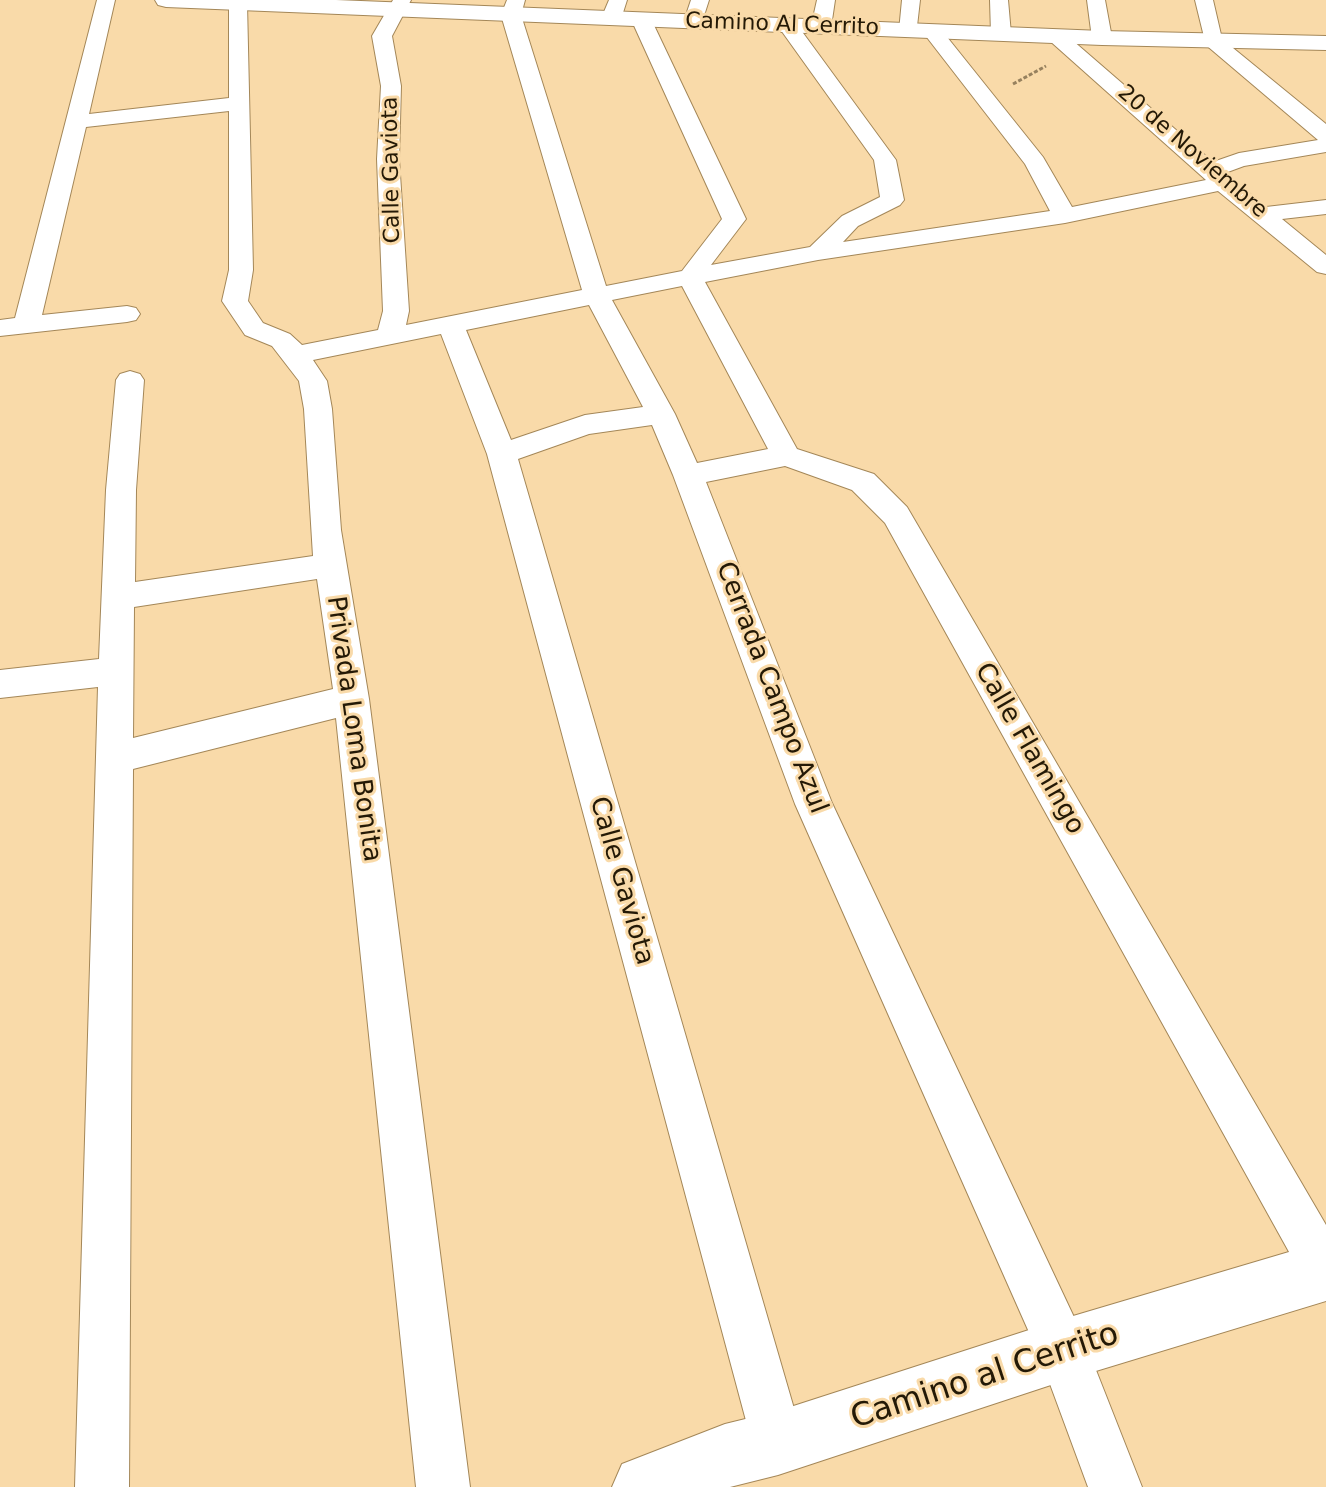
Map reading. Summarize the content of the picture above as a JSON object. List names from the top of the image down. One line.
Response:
{"streets":{"street":["Camino Al Cerrito","20 de Noviembre","Calle Gaviota","Cerrada Campo Azul","Privada Loma Bonita","Calle Flamingo","Camino al Cerrito"]},"crossings":[["Camino Al Cerrito","20 de Noviembre"],["Camino Al Cerrito","Calle Gaviota"],["Camino Al Cerrito","Cerrada Campo Azul"],["Camino Al Cerrito","Privada Loma Bonita"],["Calle Gaviota","Camino al Cerrito"],["Cerrada Campo Azul","Camino al Cerrito"],["Calle Flamingo","Camino al Cerrito"]]}
